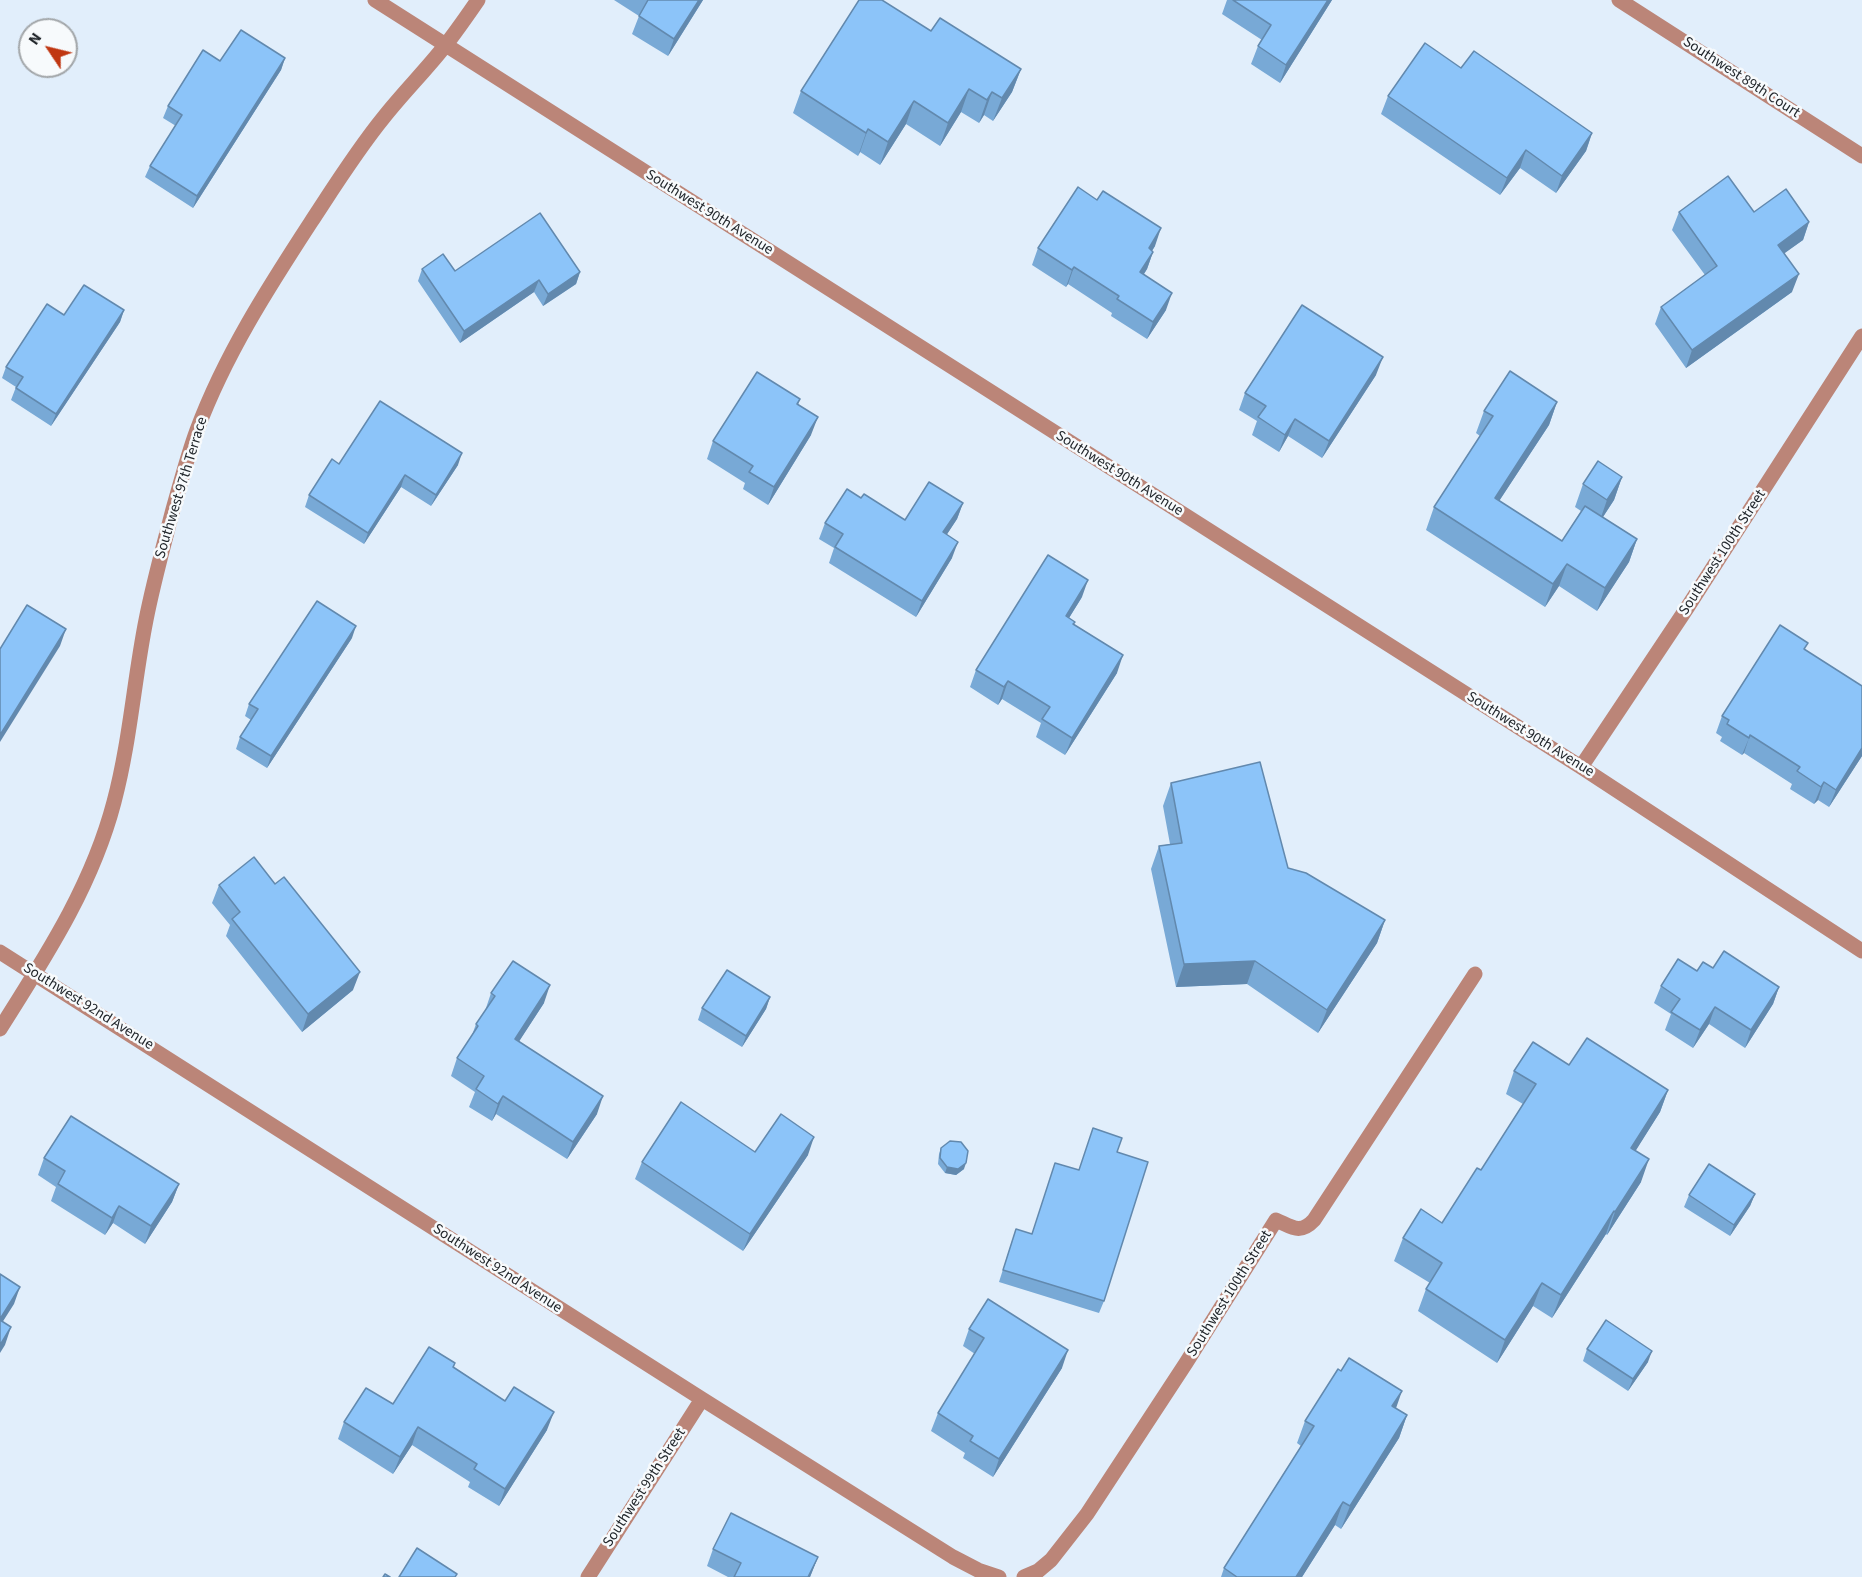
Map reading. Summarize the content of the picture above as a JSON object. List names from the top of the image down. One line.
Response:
{"streets":{"street":["Southwest 89th Court","Southwest 90th Avenue","Southwest 97th Terrace","Southwest 100th Street","Southwest 92nd Avenue","Southwest 99th Street"]},"crossings":[["Southwest 90th Avenue","Southwest 97th Terrace"],["Southwest 90th Avenue","Southwest 100th Street"],["Southwest 97th Terrace","Southwest 92nd Avenue"],["Southwest 92nd Avenue","Southwest 99th Street"]],"north":"top left"}
